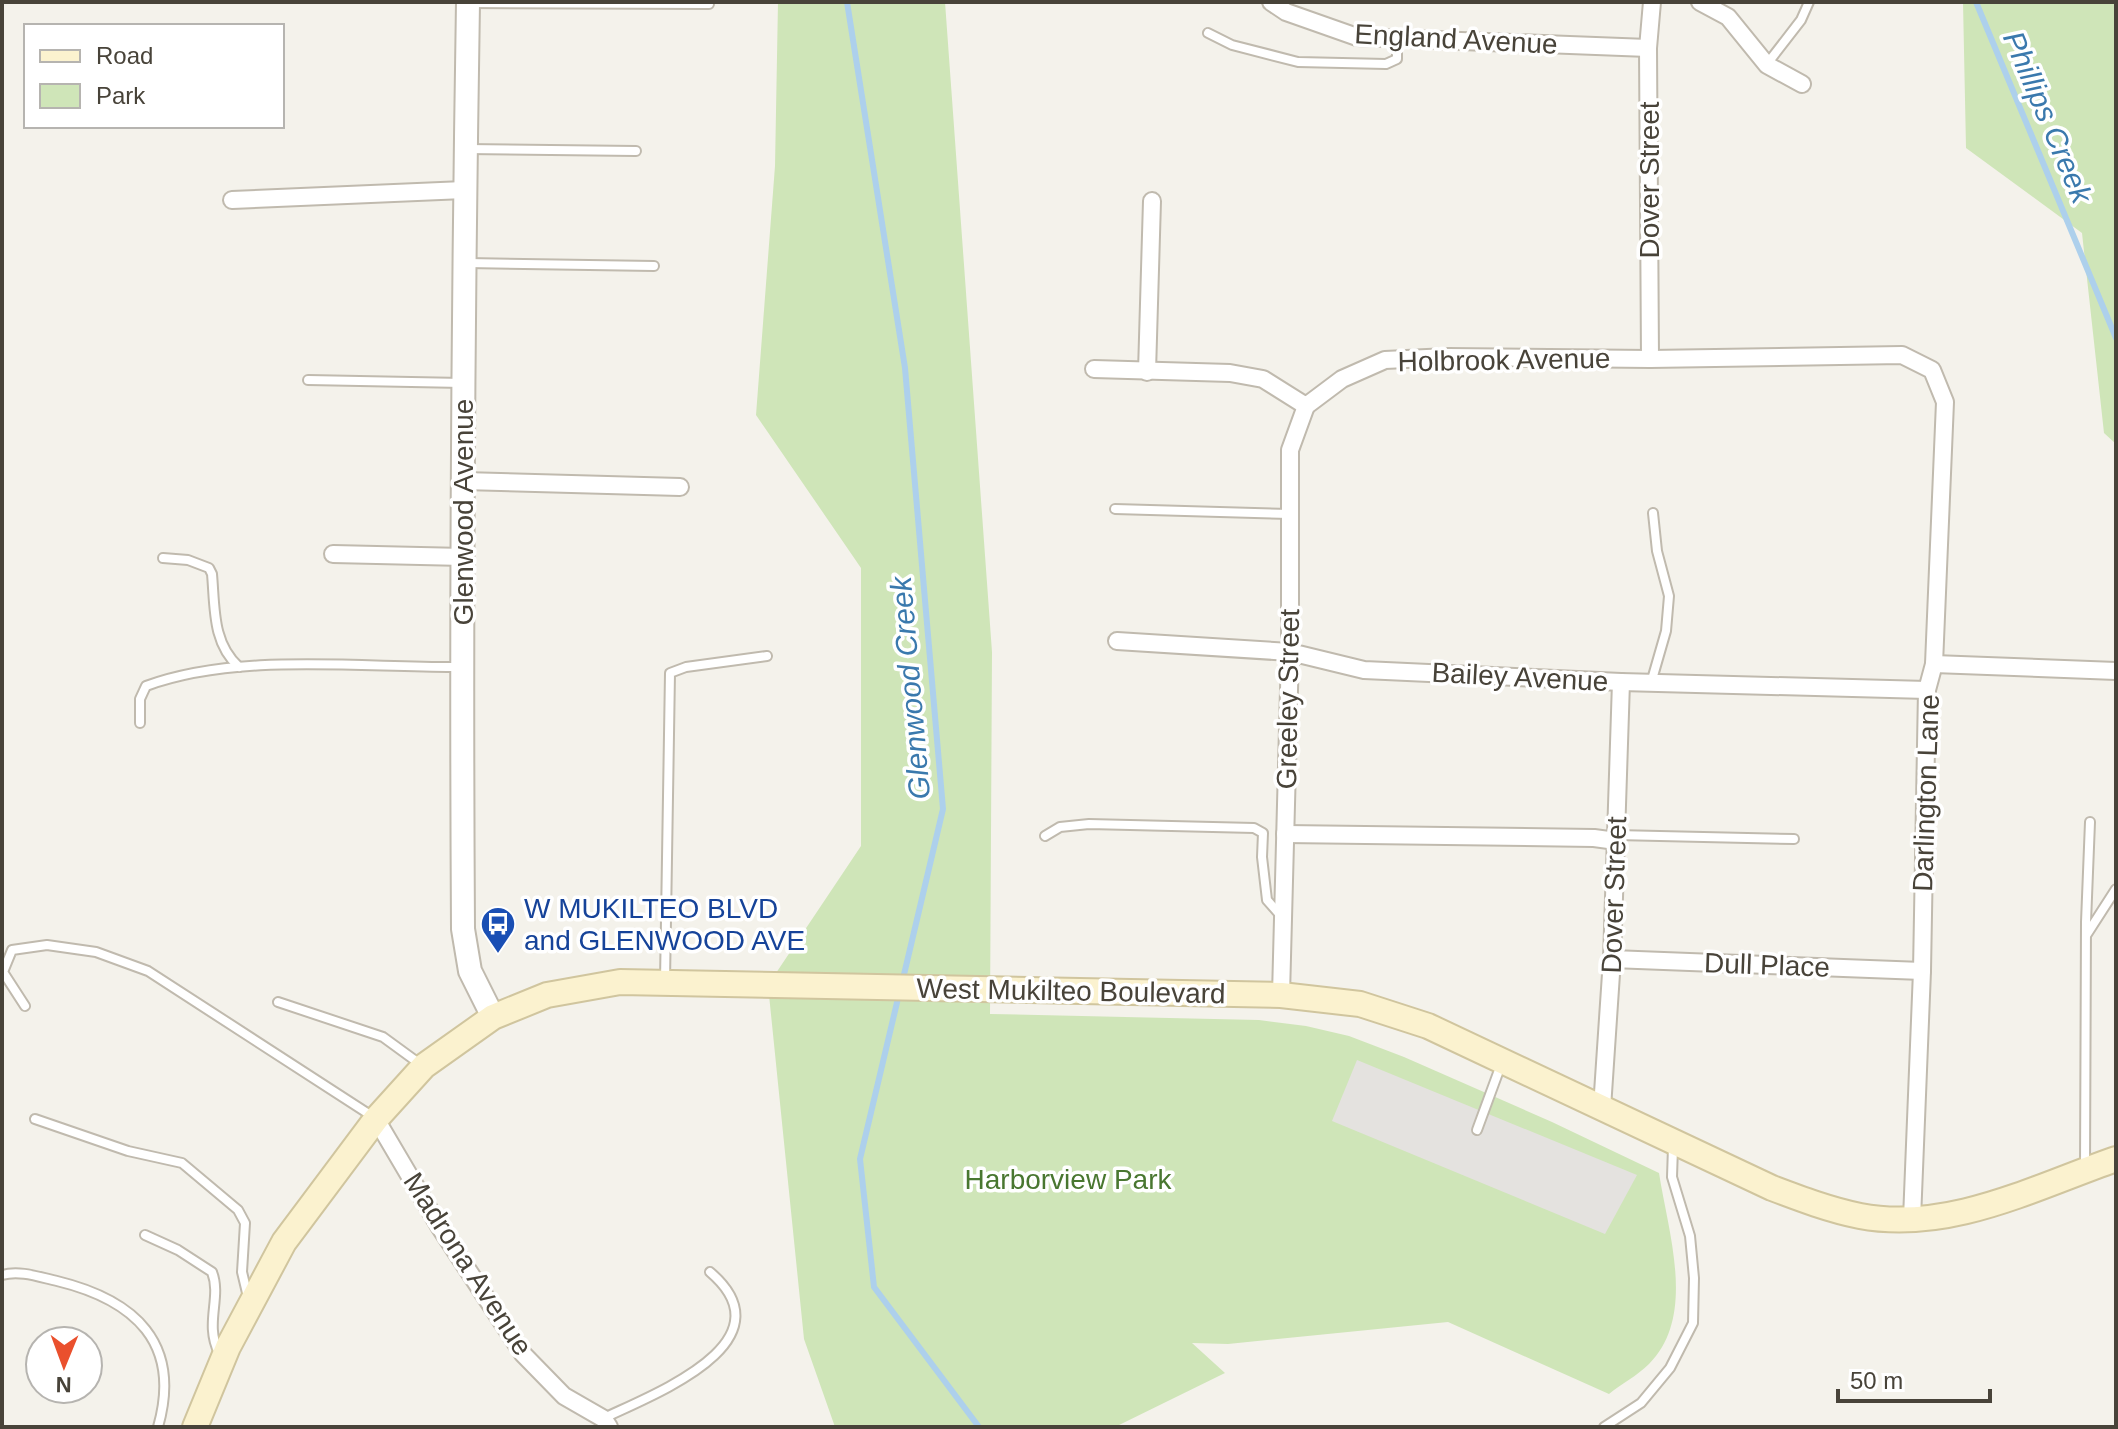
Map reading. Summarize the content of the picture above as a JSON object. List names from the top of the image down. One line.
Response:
{"streets":{"main road":["West Mukilteo Boulevard"],"street":["England Avenue","Dover Street","Holbrook Avenue","Glenwood Avenue","Bailey Avenue","Greeley Street","Darlington Lane","Dull Place","Madrona Avenue"]},"crossings":[["England Avenue","Dover Street"],["Dover Street","Holbrook Avenue"],["Dover Street","Bailey Avenue"],["Dover Street","Dull Place"],["Dover Street","West Mukilteo Boulevard"],["Holbrook Avenue","Greeley Street"],["Holbrook Avenue","Darlington Lane"],["Glenwood Avenue","West Mukilteo Boulevard"],["Bailey Avenue","Greeley Street"],["Bailey Avenue","Darlington Lane"],["Greeley Street","West Mukilteo Boulevard"],["Darlington Lane","Dull Place"],["Darlington Lane","West Mukilteo Boulevard"],["West Mukilteo Boulevard","Madrona Avenue"]],"water":["Phillips Creek","Glenwood Creek"],"parks":["Harborview Park"],"places":{"bus stop":["W MUKILTEO BLVD and GLENWOOD AVE"]},"legend":["Road","Park"],"scale_bar":"50 m","north":"bottom"}
